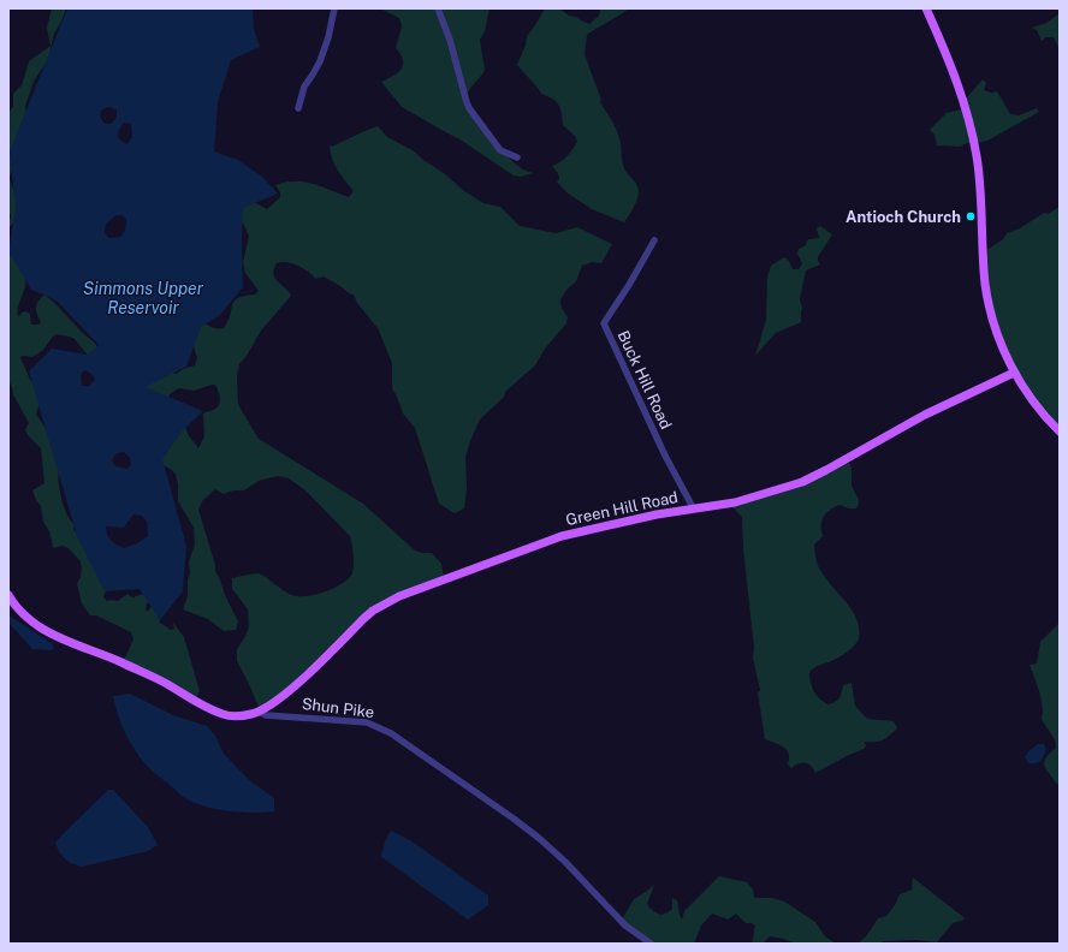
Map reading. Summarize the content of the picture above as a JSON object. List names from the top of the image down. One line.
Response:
{"streets":{"main road":["Green Hill Road","Shun Pike"],"street":["Buck Hill Road"]},"crossings":[["Buck Hill Road","Green Hill Road"],["Green Hill Road","Shun Pike"]],"water":["Simmons Upper Reservoir"],"places":["Antioch Church"]}
